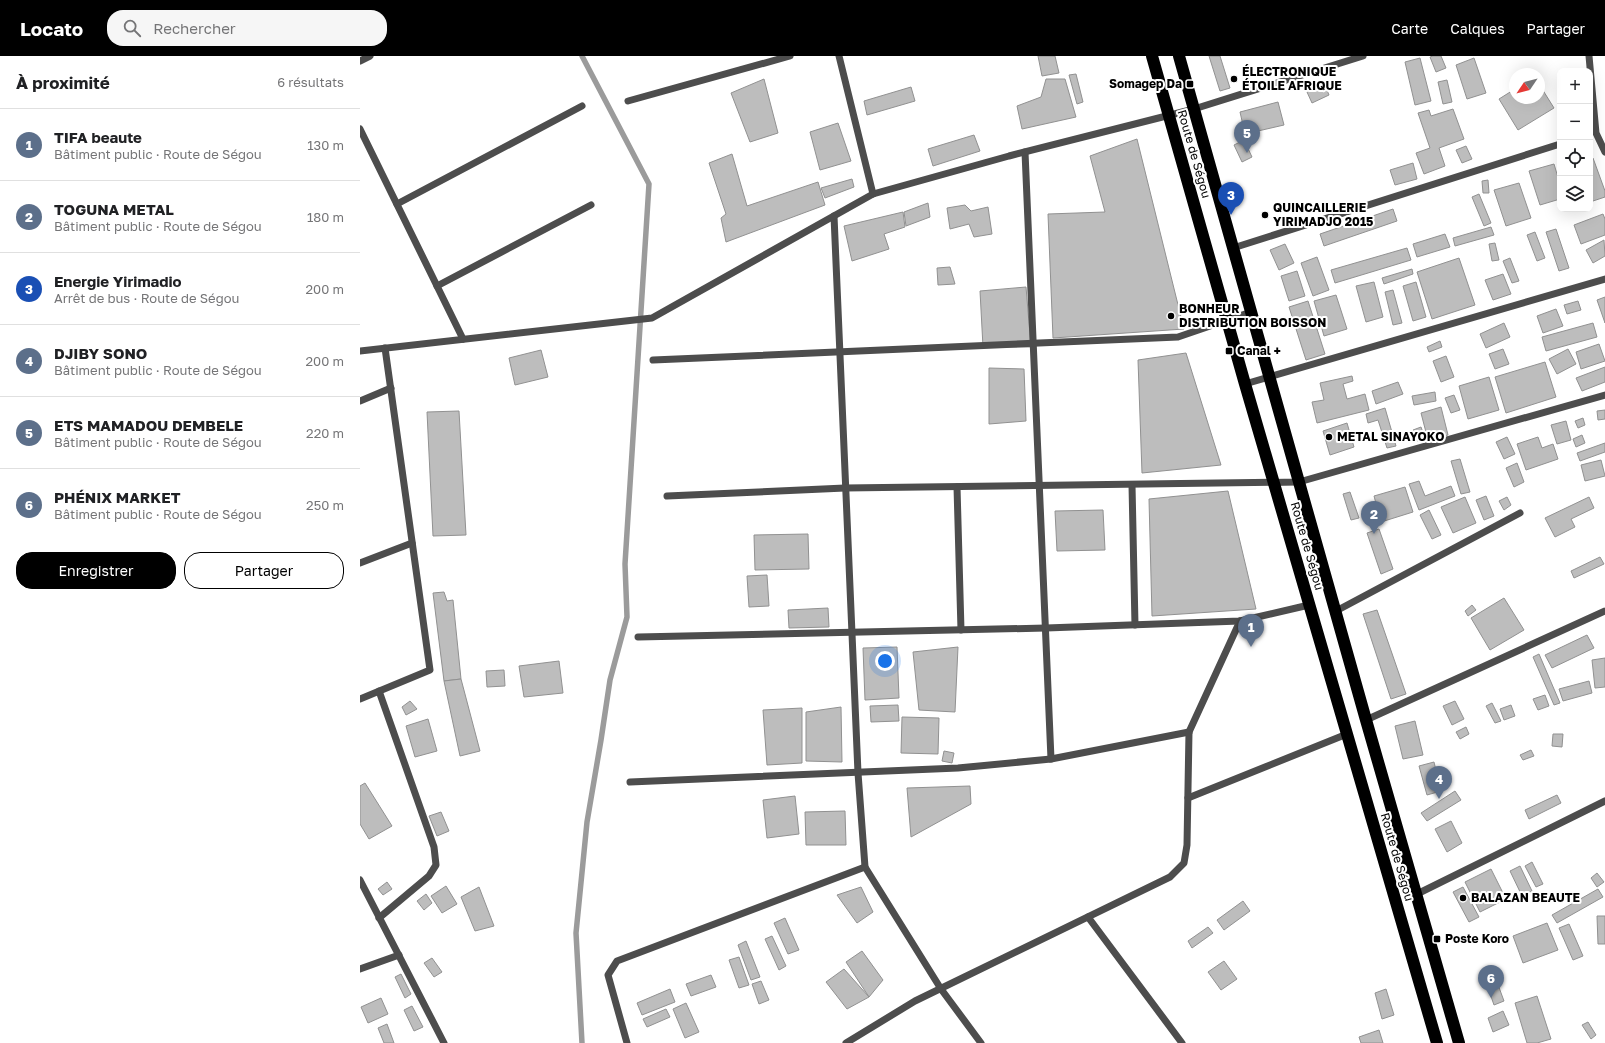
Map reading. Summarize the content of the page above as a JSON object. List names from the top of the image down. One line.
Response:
{"streets":{"highway":["Route de Ségou"]},"places":{"other":["ÉLECTRONIQUE ÉTOILE AFRIQUE","QUINCAILLERIE YIRIMADJO 2015","BONHEUR DISTRIBUTION BOISSON","METAL SINAYOKO","BALAZAN BEAUTE"],"transit":["Somagep Da","Canal +","Poste Koro"]},"north":"bottom left","page":{"header":"Locato","search":"Rechercher","nav":["Carte","Calques","Partager"],"heading":["À proximité","6 résultats"],"map_buttons":["+","−"],"list":[{"mark":"1","name":"TIFA beaute","note":"Bâtiment public · Route de Ségou","value":"130 m"},{"mark":"2","name":"TOGUNA METAL","note":"Bâtiment public · Route de Ségou","value":"180 m"},{"mark":"3","name":"Energie Yirimadio","note":"Arrêt de bus · Route de Ségou","value":"200 m"},{"mark":"4","name":"DJIBY SONO","note":"Bâtiment public · Route de Ségou","value":"200 m"},{"mark":"5","name":"ETS MAMADOU DEMBELE","note":"Bâtiment public · Route de Ségou","value":"220 m"},{"mark":"6","name":"PHÉNIX MARKET","note":"Bâtiment public · Route de Ségou","value":"250 m"}],"pins":["5","3","2","1","4","6"],"buttons":["Enregistrer","Partager"]}}
